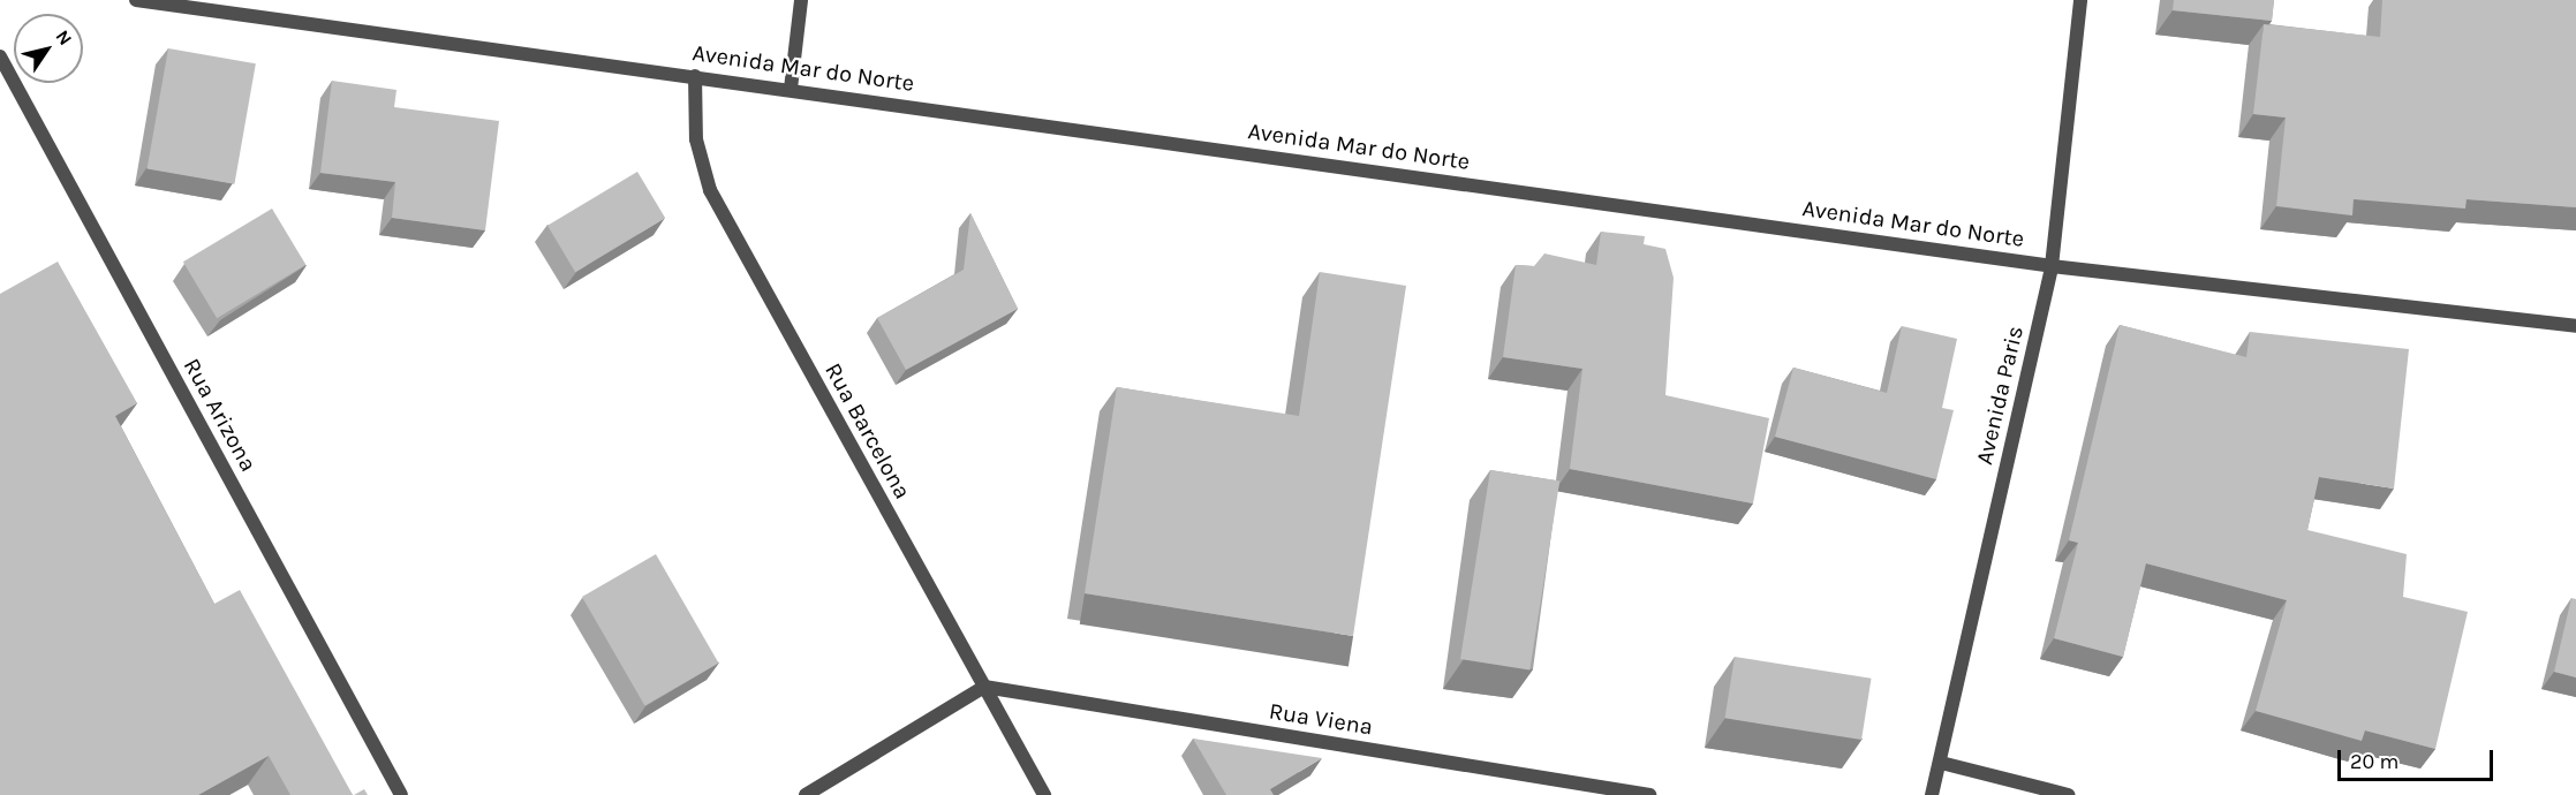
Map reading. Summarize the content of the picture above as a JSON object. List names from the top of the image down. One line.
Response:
{"streets":{"street":["Avenida Mar do Norte","Avenida Paris","Rua Arizona","Rua Barcelona","Rua Viena"]},"crossings":[["Avenida Mar do Norte","Avenida Paris"],["Avenida Mar do Norte","Rua Barcelona"],["Rua Barcelona","Rua Viena"]],"scale_bar":"20 m","north":"top right"}
